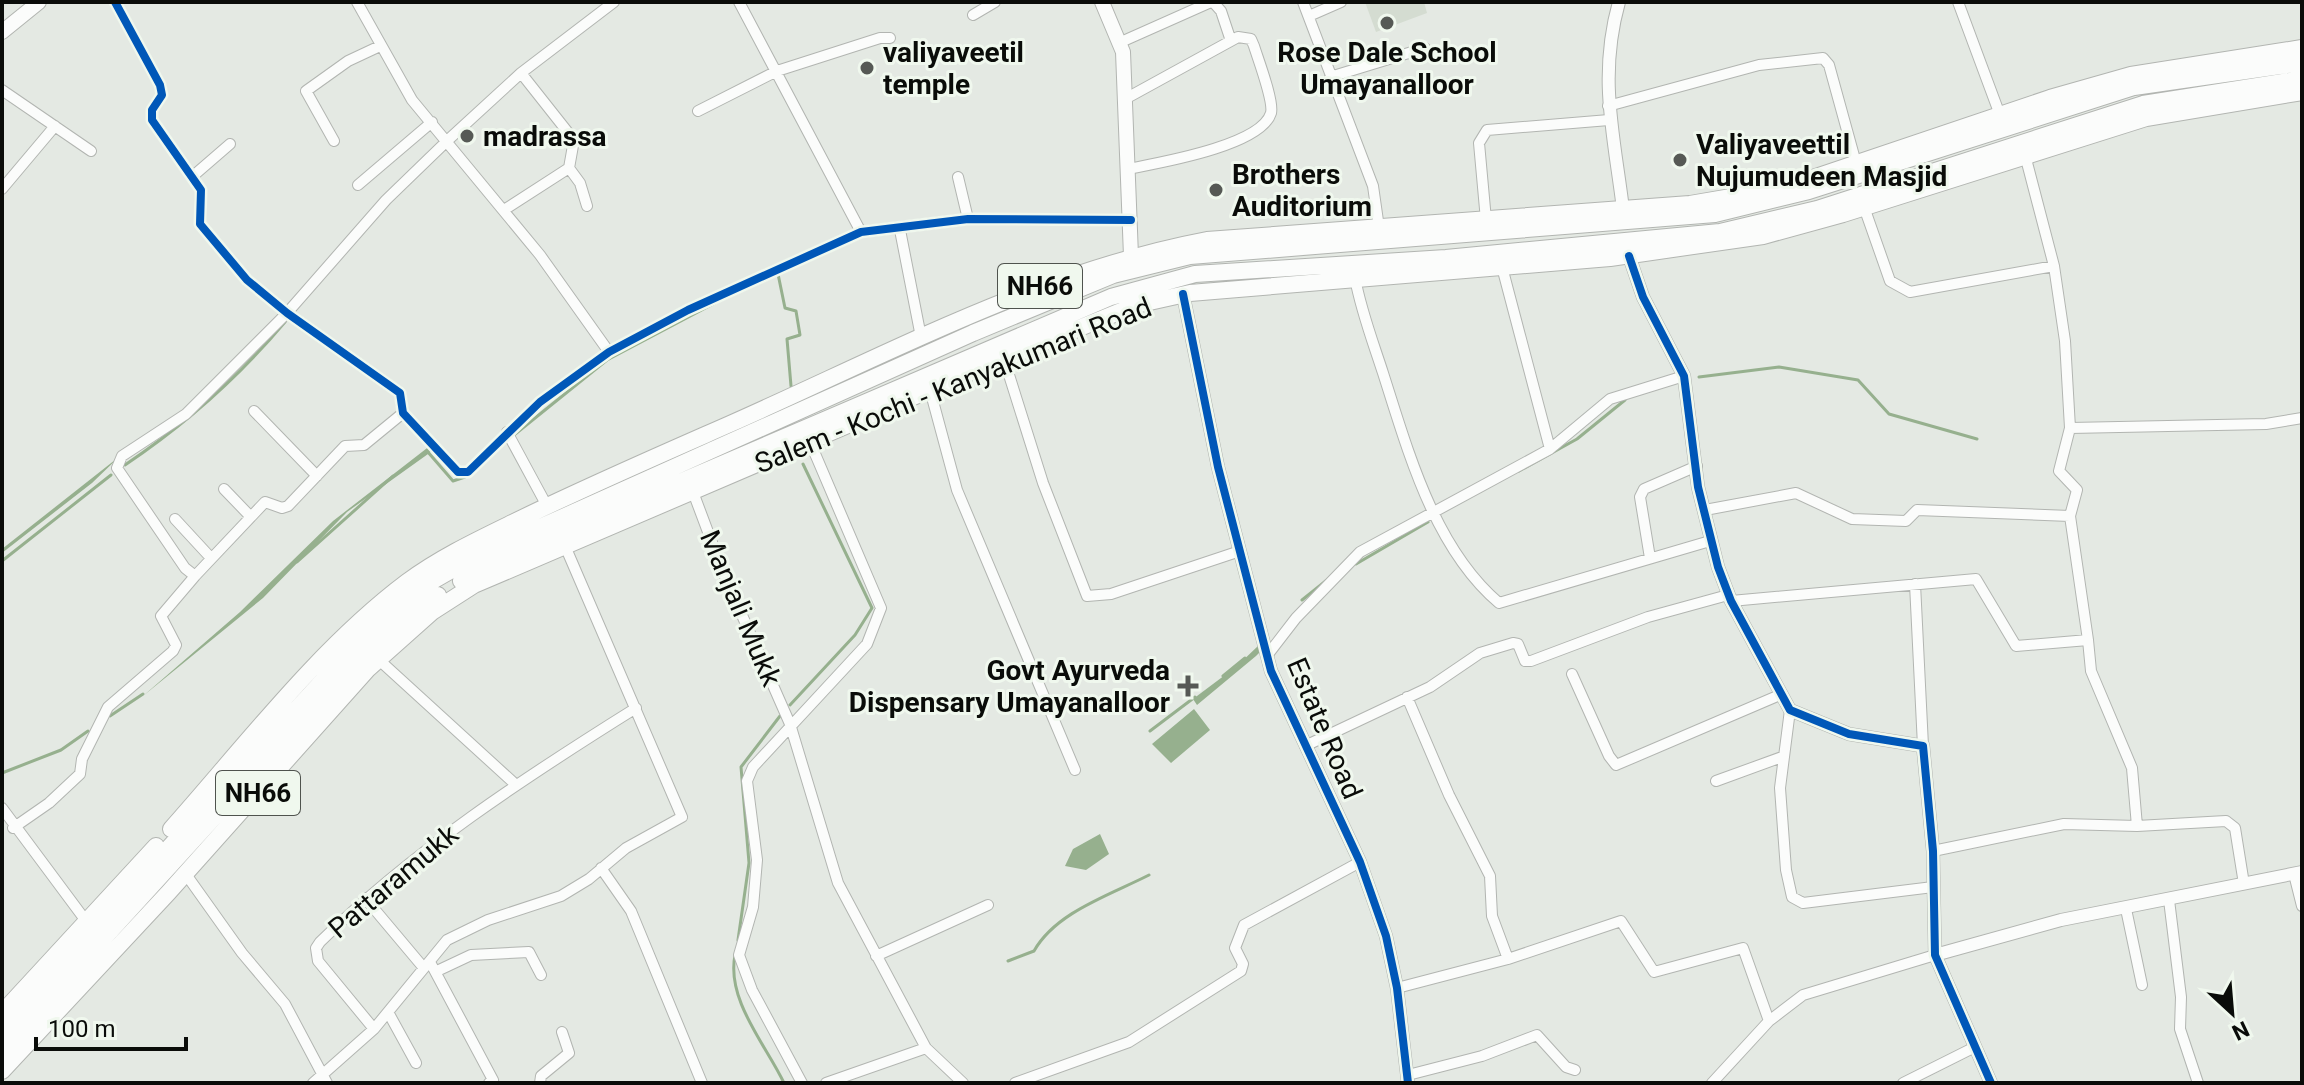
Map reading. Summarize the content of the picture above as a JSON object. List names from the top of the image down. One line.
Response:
{"streets":{"highway":["NH66","Salem - Kochi - Kanyakumari Road"],"street":["Manjali Mukk","Estate Road","Pattaramukk"]},"crossings":[["Salem - Kochi - Kanyakumari Road","Manjali Mukk"],["Salem - Kochi - Kanyakumari Road","Estate Road"]],"places":{"other":["Rose Dale School Umayanalloor","valiyaveetil temple","madrassa","Valiyaveettil Nujumudeen Masjid","Brothers Auditorium"],"health":["Govt Ayurveda Dispensary Umayanalloor"]},"scale_bar":"100 m","north":"bottom right"}
